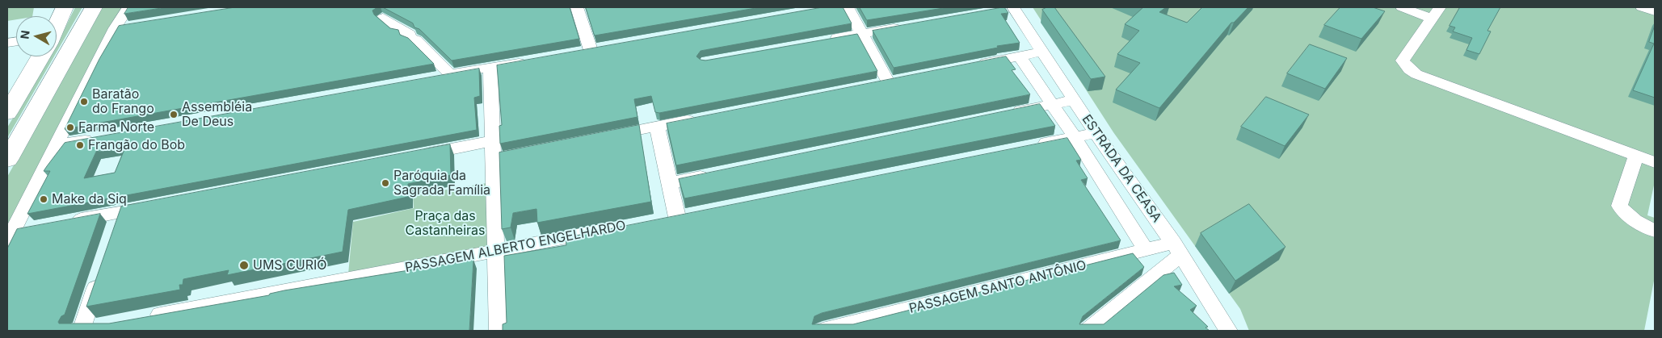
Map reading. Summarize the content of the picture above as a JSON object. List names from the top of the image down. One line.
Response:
{"streets":{"street":["ESTRADA DA CEASA","PASSAGEM ALBERTO ENGELHARDO","PASSAGEM SANTO ANTÔNIO"]},"crossings":[["ESTRADA DA CEASA","PASSAGEM SANTO ANTÔNIO"]],"parks":["Praça das Castanheiras"],"places":["Baratão do Frango","Assembléia De Deus","Farma Norte","Frangão do Bob","Paróquia da Sagrada Família","Make da Siq","UMS CURIÓ"],"north":"left"}
